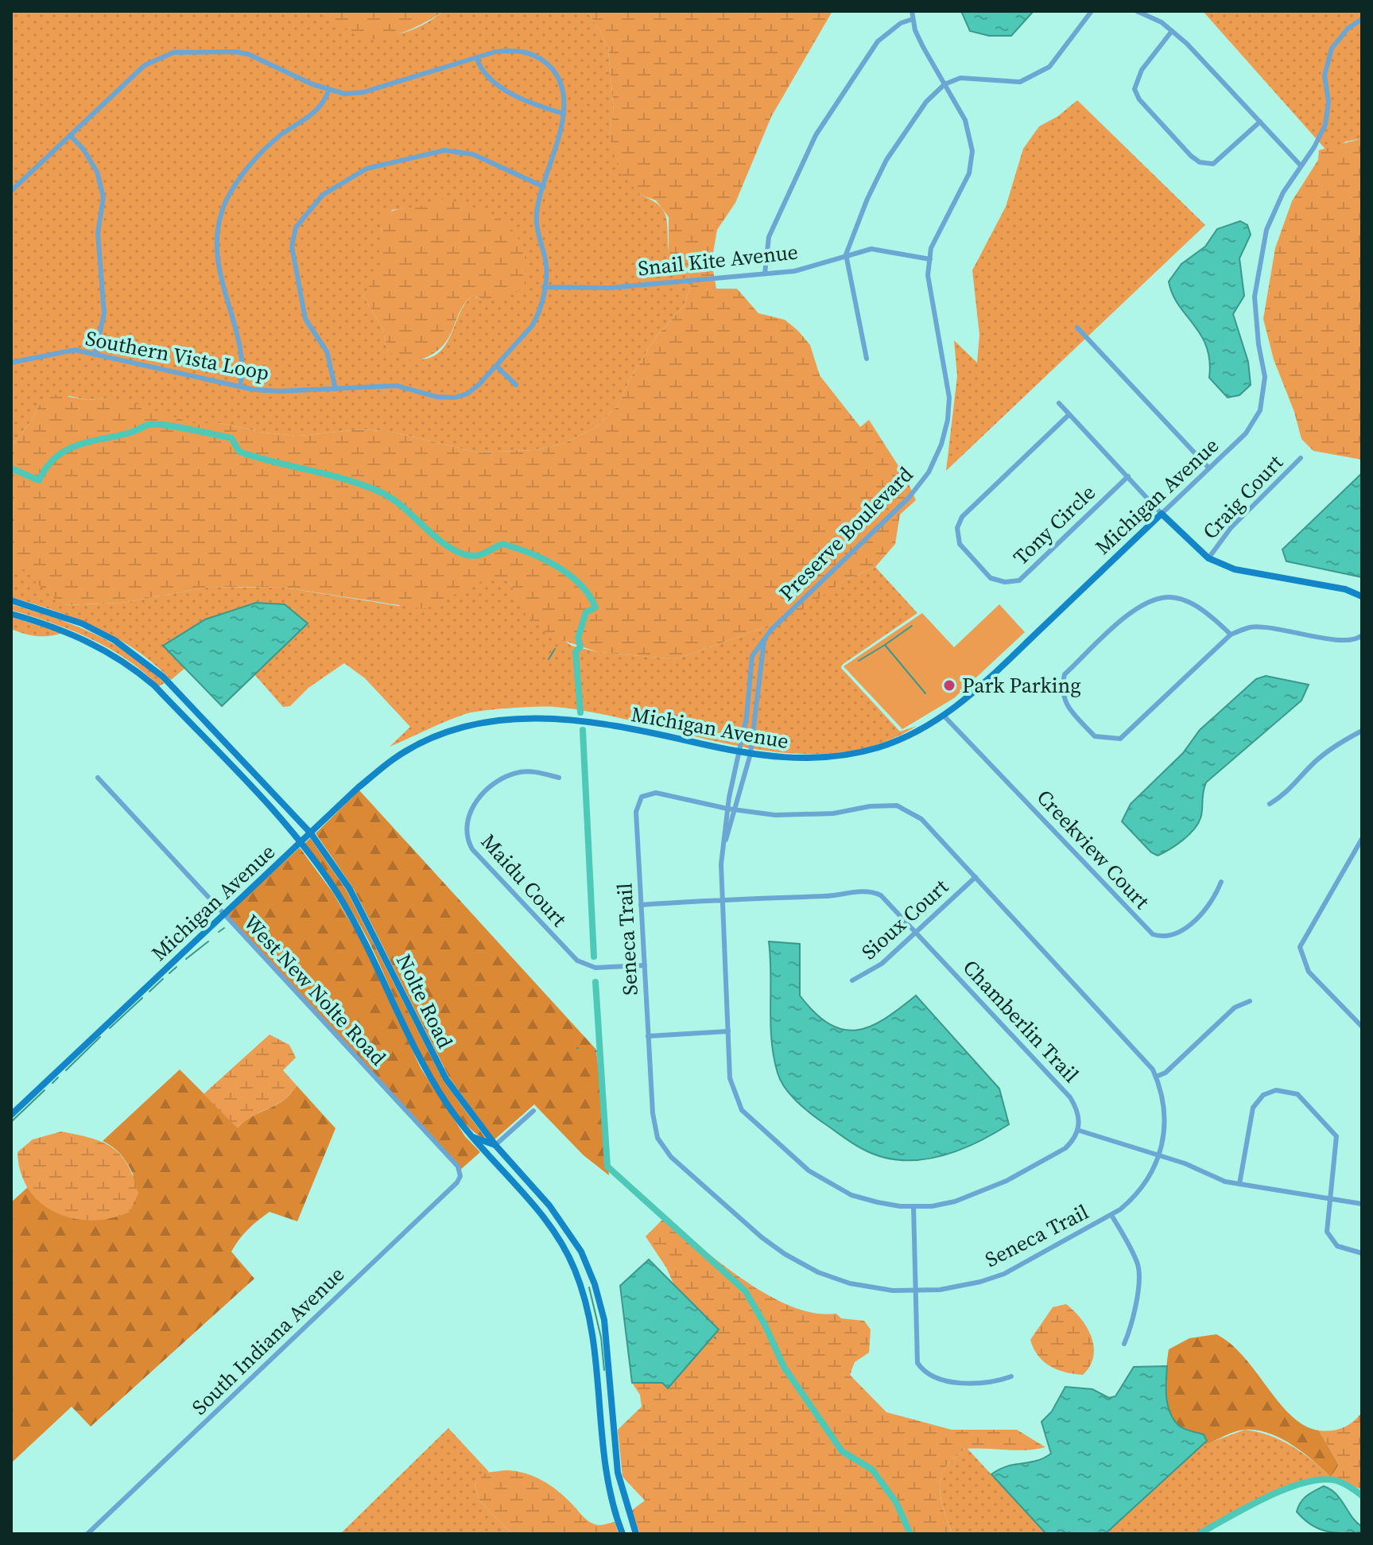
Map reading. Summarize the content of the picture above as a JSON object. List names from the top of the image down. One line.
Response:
{"streets":{"street":["Snail Kite Avenue","Southern Vista Loop","Michigan Avenue","Craig Court","Tony Circle","Preserve Boulevard","Creekview Court","Maidu Court","Sioux Court","Seneca Trail","West New Nolte Road","Nolte Road","Chamberlin Trail","South Indiana Avenue"]},"crossings":[["Snail Kite Avenue","Southern Vista Loop"],["Snail Kite Avenue","Preserve Boulevard"],["Michigan Avenue","Preserve Boulevard"],["Michigan Avenue","Creekview Court"],["Michigan Avenue","West New Nolte Road"],["Michigan Avenue","Nolte Road"],["Preserve Boulevard","Seneca Trail"],["Maidu Court","Seneca Trail"],["Sioux Court","Seneca Trail"],["Sioux Court","Chamberlin Trail"],["Seneca Trail","Chamberlin Trail"],["West New Nolte Road","South Indiana Avenue"]],"places":["Park Parking"]}
